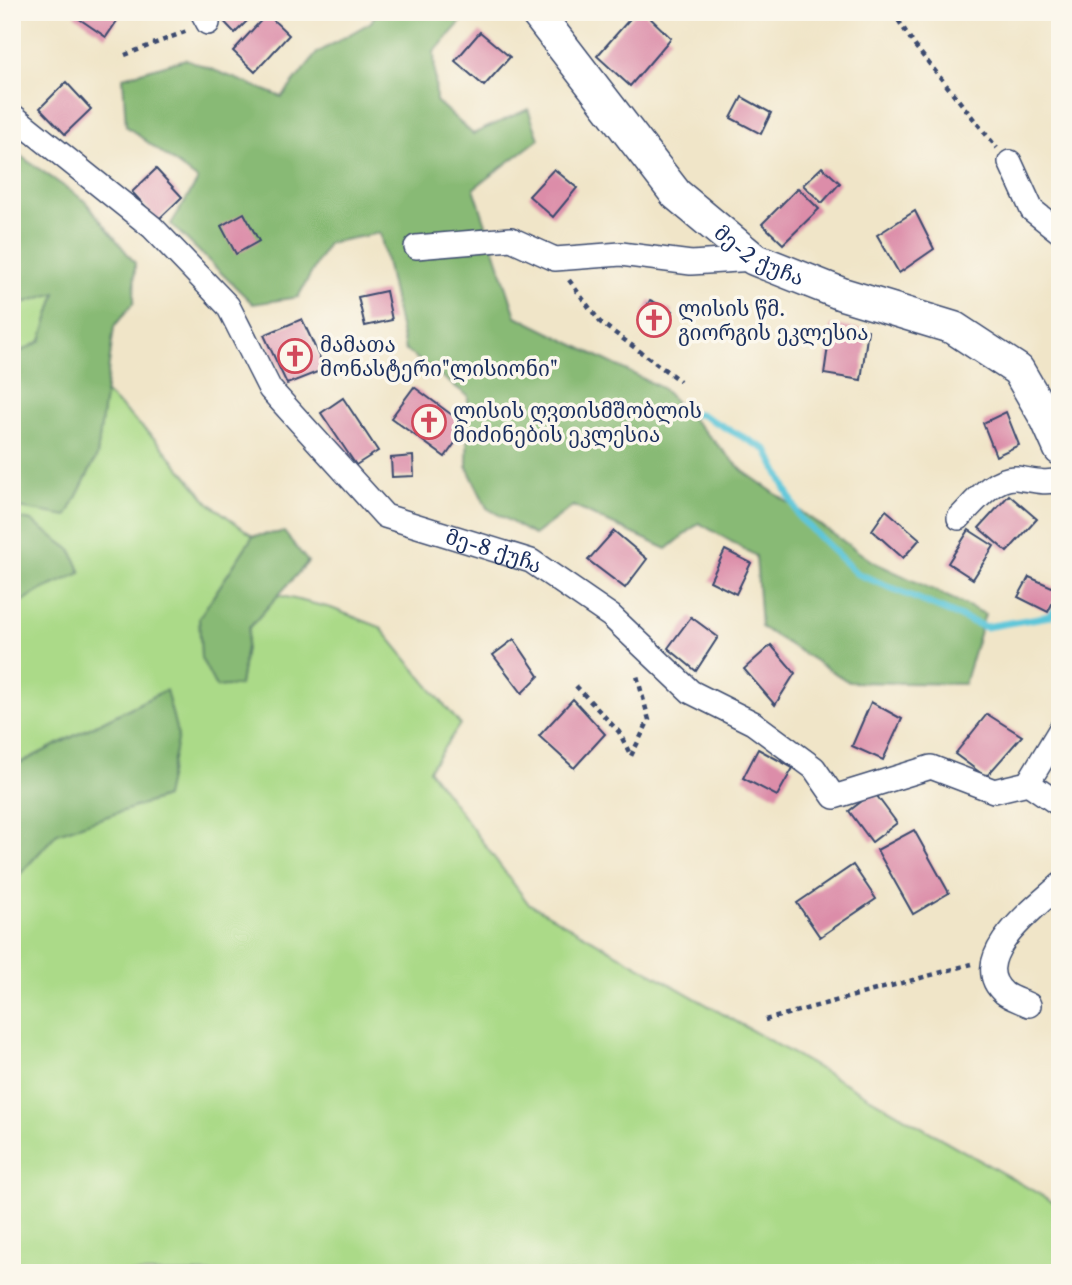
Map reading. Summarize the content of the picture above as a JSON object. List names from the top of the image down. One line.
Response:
{"streets":{"main road":["მე-2 ქუჩა"],"street":["მე-8 ქუჩა"]},"places":{"church":["ლისის წმ. გიორგის ეკლესია","მამათა მონასტერი\"ლისიონი\"","ლისის ღვთისმშობლის მიძინების ეკლესია"]}}
